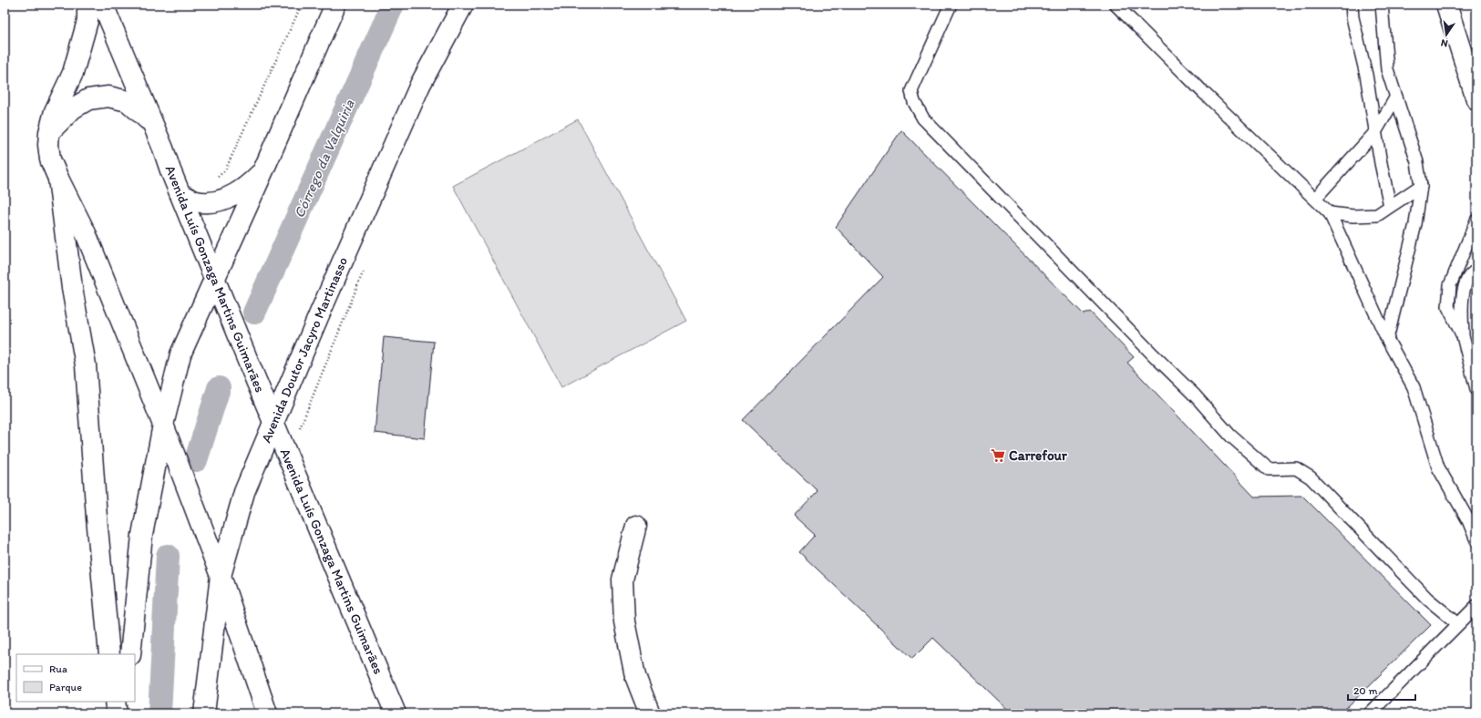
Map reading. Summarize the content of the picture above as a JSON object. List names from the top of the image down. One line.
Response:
{"streets":{"main road":["Avenida Luís Gonzaga Martins Guimarães","Avenida Doutor Jacyro Martinasso"]},"crossings":[["Avenida Luís Gonzaga Martins Guimarães","Avenida Doutor Jacyro Martinasso"]],"water":["Córrego da Valquiria"],"places":{"supermarket":["Carrefour"]},"legend":["Rua","Parque"],"scale_bar":"20 m","north":"bottom"}
